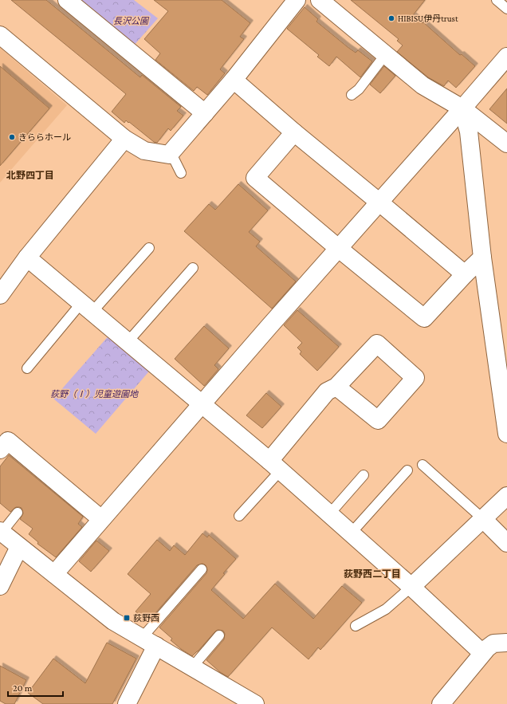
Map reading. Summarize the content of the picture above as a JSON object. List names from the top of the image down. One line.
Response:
{"districts":["北野四丁目","荻野西二丁目"],"parks":["長沢公園","荻野（Ⅰ）児童遊園地"],"places":{"other":["HIBISU伊丹trust","きららホール"],"transit":["荻野西"]},"scale_bar":"20 m"}
